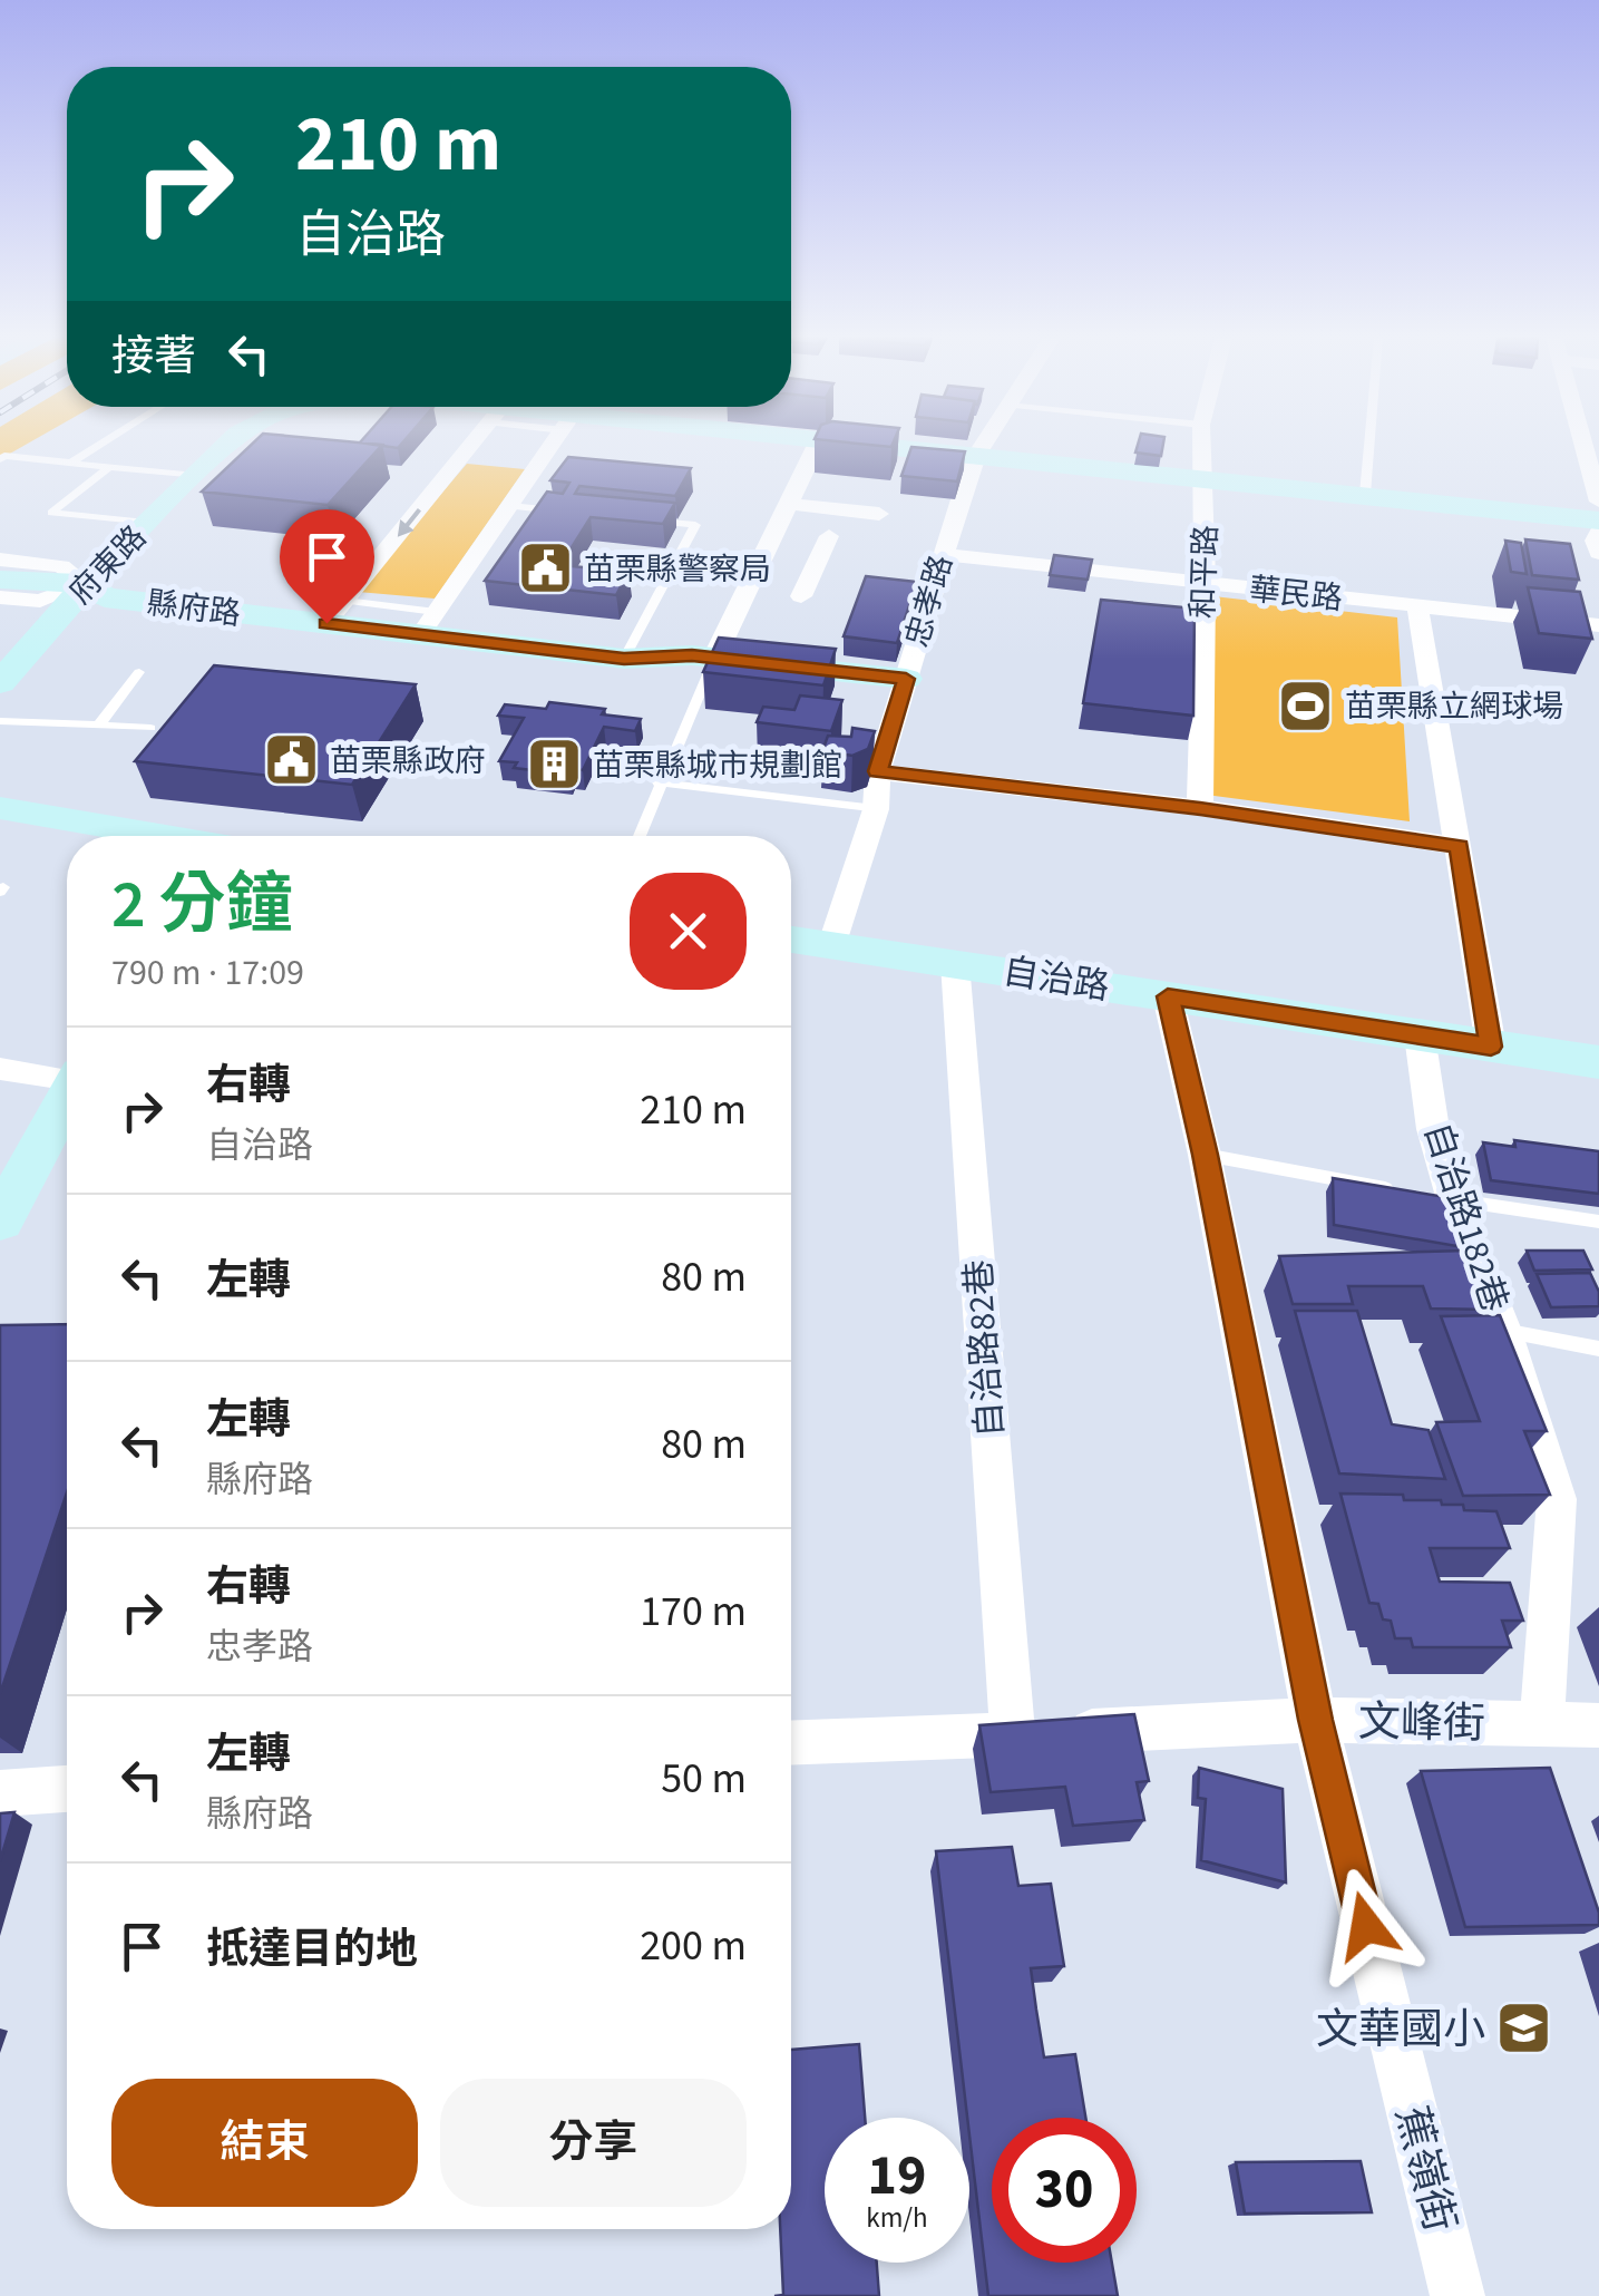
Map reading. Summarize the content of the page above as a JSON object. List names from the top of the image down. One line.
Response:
{"streets":{"street":["府東路","和平路","華民路","忠孝路","縣府路","自治路","自治路182巷","自治路82巷","文峰街","蕉嶺街"]},"crossings":[["府東路","和平路"],["府東路","忠孝路"],["府東路","縣府路"],["和平路","華民路"],["華民路","忠孝路"],["忠孝路","縣府路"],["忠孝路","自治路"],["自治路","自治路182巷"],["自治路","自治路82巷"],["自治路","蕉嶺街"],["自治路182巷","文峰街"],["自治路82巷","文峰街"],["文峰街","蕉嶺街"]],"places":{"public building":["苗栗縣警察局","苗栗縣政府"],"sports":["苗栗縣立網球場"],"building":["苗栗縣城市規劃館"],"school or university":["文華國小"]},"page":{"turn":["210 m","自治路"],"then":"接著","heading":["2 分鐘","790 m · 17:09"],"list":[{"name":"右轉","note":"自治路","value":"210 m"},{"name":"左轉","value":"80 m"},{"name":"左轉","note":"縣府路","value":"80 m"},{"name":"右轉","note":"忠孝路","value":"170 m"},{"name":"左轉","note":"縣府路","value":"50 m"},{"name":"抵達目的地","value":"200 m"}],"buttons":["結束","分享"],"speed":"19 km/h","limit":"30"}}
